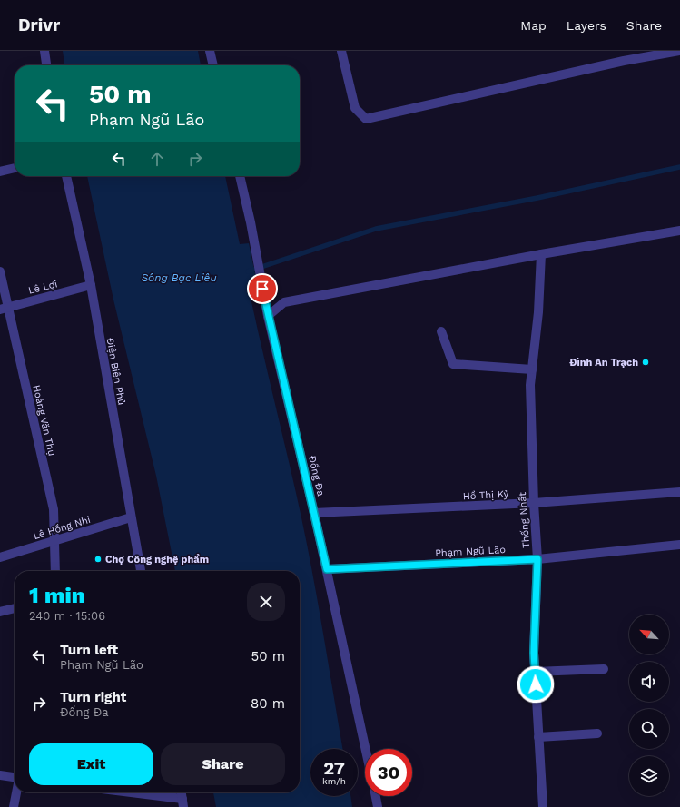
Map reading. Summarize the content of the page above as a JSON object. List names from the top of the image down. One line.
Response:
{"streets":{"street":["Lê Lợi","Điện Biên Phủ","Hoàng Văn Thụ","Đống Đa","Hồ Thị Kỷ","Thống Nhất","Lê Hồng Nhi","Phạm Ngũ Lão"]},"crossings":[["Lê Lợi","Điện Biên Phủ"],["Lê Lợi","Hoàng Văn Thụ"],["Điện Biên Phủ","Lê Hồng Nhi"],["Hoàng Văn Thụ","Lê Hồng Nhi"],["Đống Đa","Hồ Thị Kỷ"],["Đống Đa","Phạm Ngũ Lão"],["Hồ Thị Kỷ","Thống Nhất"],["Thống Nhất","Phạm Ngũ Lão"]],"water":["Sông Bạc Liêu"],"places":["Đình An Trạch","Chợ Công nghệ phẩm"],"north":"top left","page":{"header":"Drivr","nav":["Map","Layers","Share"],"turn":["50 m","Phạm Ngũ Lão"],"heading":["1 min","240 m · 15:06"],"list":[{"name":"Turn left","note":"Phạm Ngũ Lão","value":"50 m"},{"name":"Turn right","note":"Đống Đa","value":"80 m"}],"buttons":["Exit","Share"],"speed":"27 km/h","limit":"30"}}
